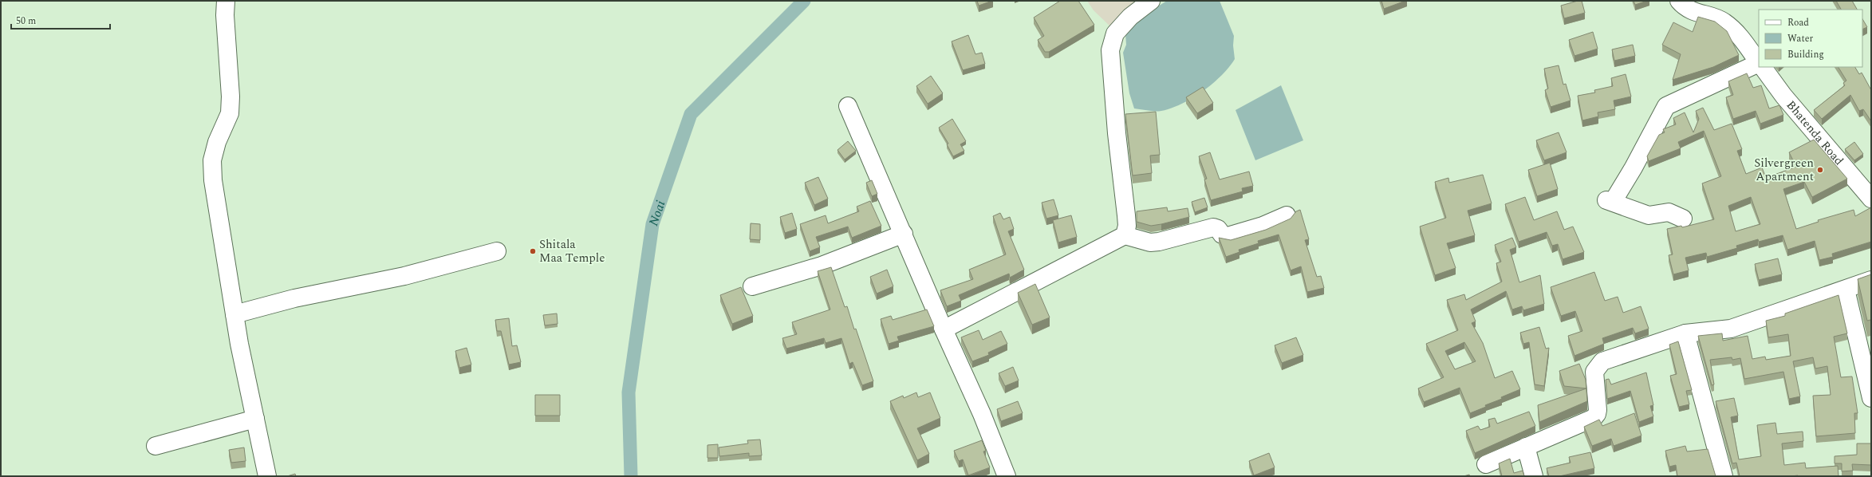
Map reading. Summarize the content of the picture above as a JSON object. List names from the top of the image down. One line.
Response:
{"streets":{"street":["Bhatenda Road"]},"water":["Noai"],"places":["Silvergreen Apartment","Shitala Maa Temple"],"legend":["Road","Water","Building"],"scale_bar":"50 m"}
